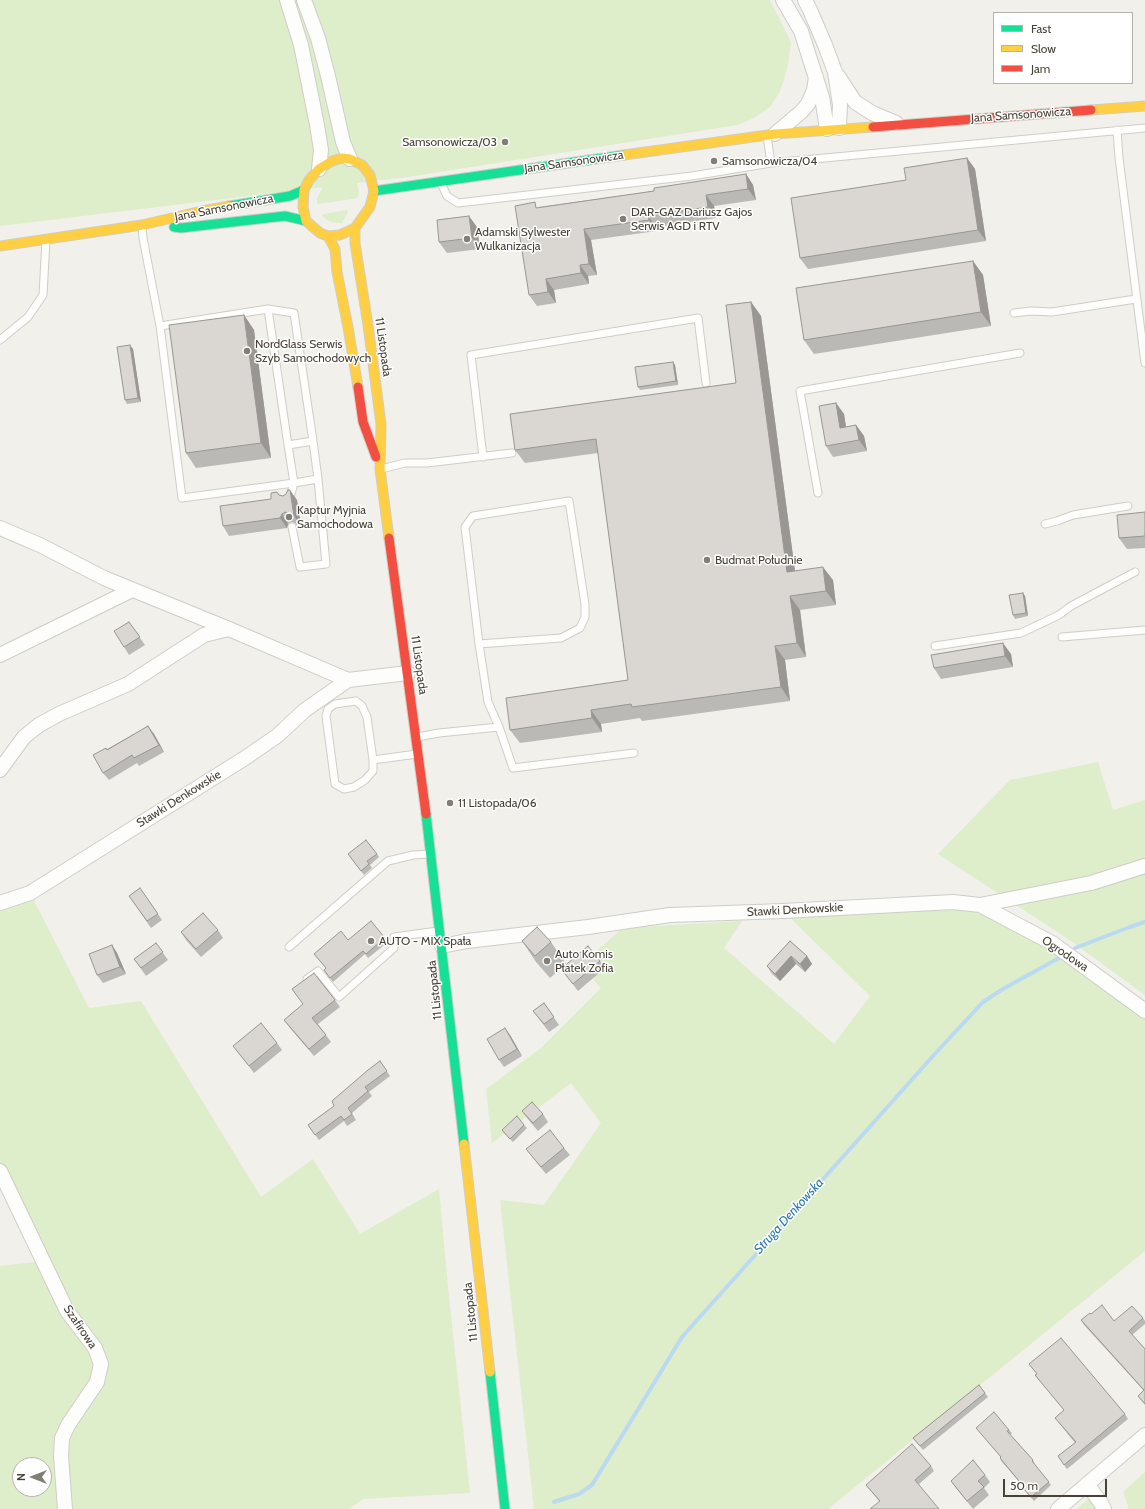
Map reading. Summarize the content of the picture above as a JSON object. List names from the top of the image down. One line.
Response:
{"streets":{"street":["Jana Samsonowicza","11 Listopada","Stawki Denkowskie","Ogrodowa","Szafirowa"]},"crossings":[["Jana Samsonowicza","11 Listopada"],["11 Listopada","Stawki Denkowskie"],["Stawki Denkowskie","Ogrodowa"]],"water":["Struga Denkowska"],"places":["Samsonowicza/03","Samsonowicza/04","DAR-GAZ Dariusz Gajos Serwis AGD i RTV","Adamski Sylwester Wulkanizacja","NordGlass Serwis Szyb Samochodowych","Kaptur Myjnia Samochodowa","Budmat Południe","11 Listopada/06","AUTO - MIX Spała","Auto Komis Płatek Zofia"],"legend":["Fast","Slow","Jam"],"scale_bar":"50 m","north":"left"}
